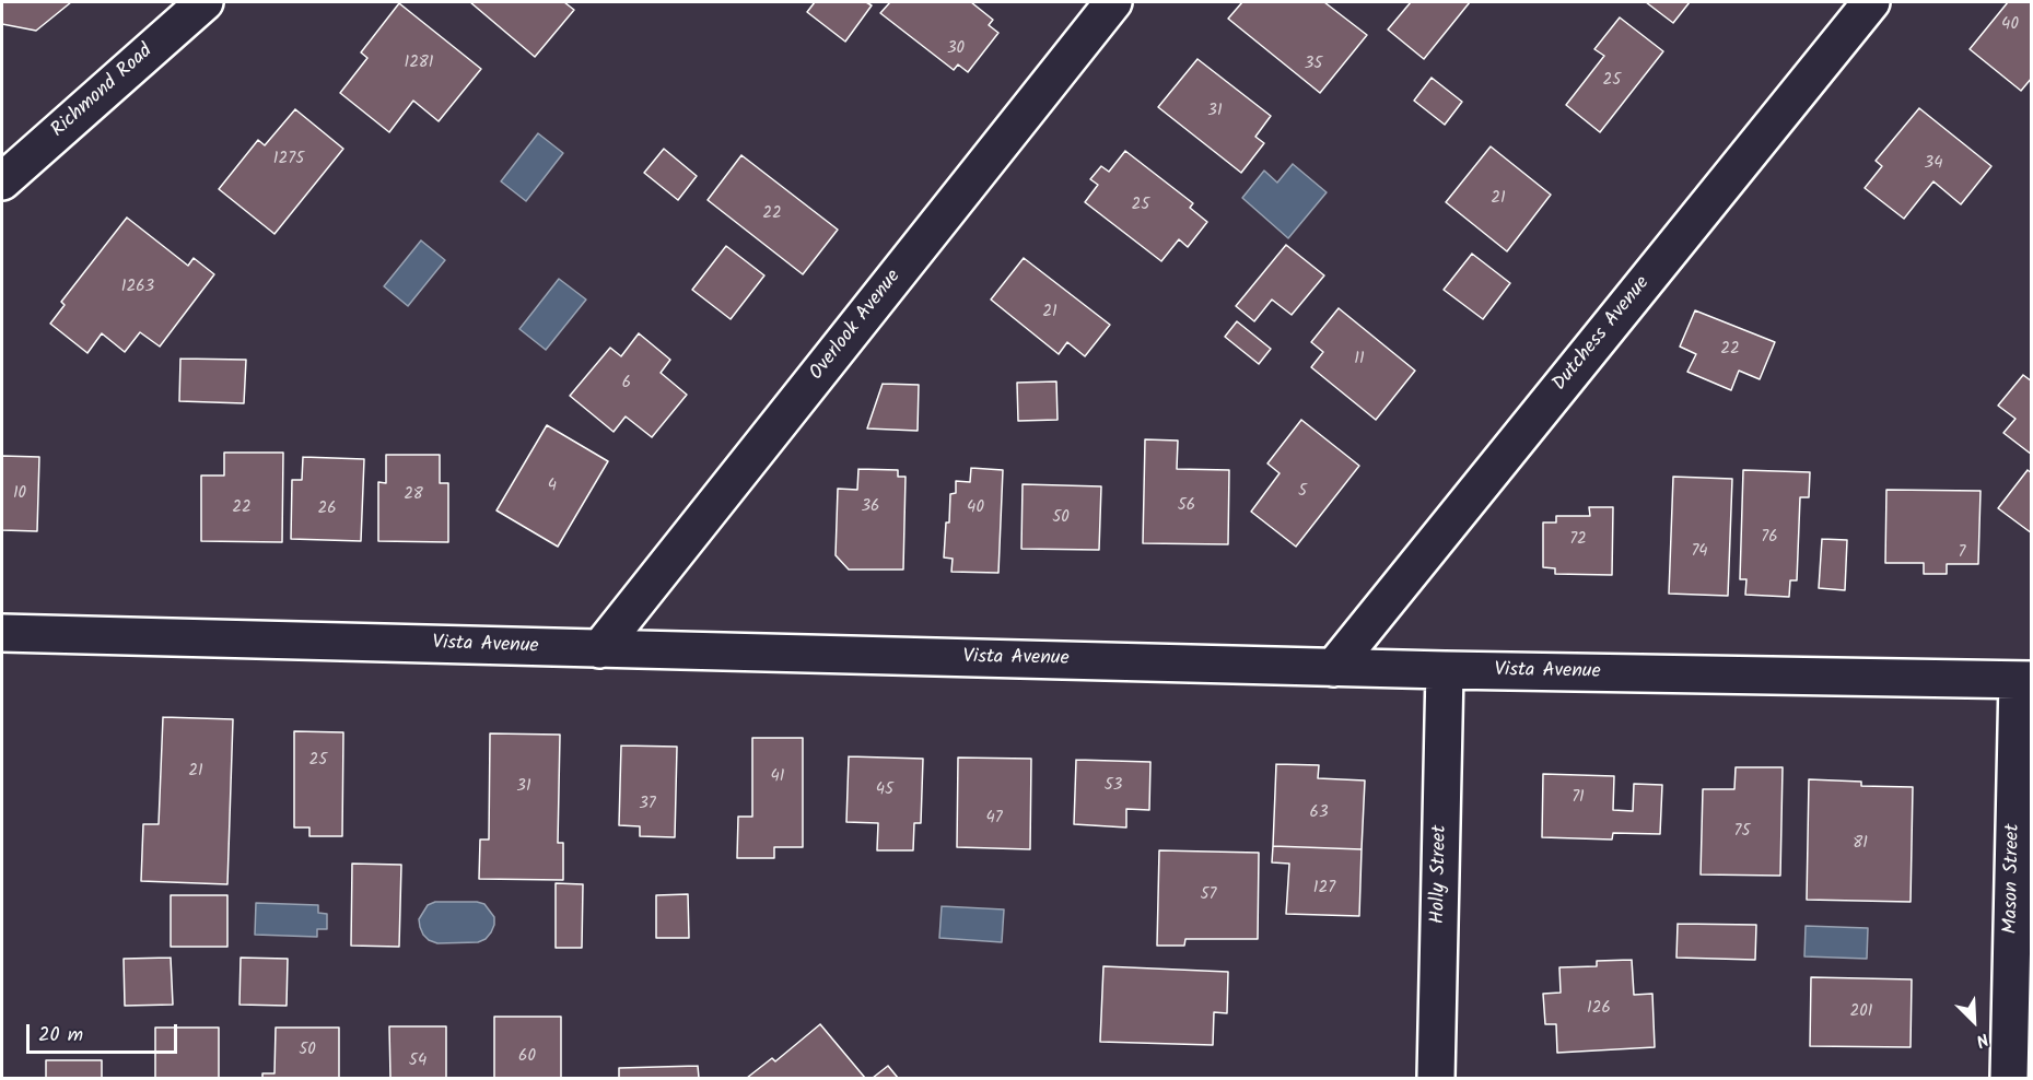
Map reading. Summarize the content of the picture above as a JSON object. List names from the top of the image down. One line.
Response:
{"streets":{"street":["Richmond Road","Overlook Avenue","Dutchess Avenue","Vista Avenue","Holly Street","Mason Street"]},"crossings":[["Overlook Avenue","Vista Avenue"],["Dutchess Avenue","Vista Avenue"],["Vista Avenue","Holly Street"],["Vista Avenue","Mason Street"]],"house_numbers":["40","30","1281","35","25","31","1275","34","21","25","22","1263","21","22","11","6","4","5","10","28","56","36","22","40","26","50","76","72","74","7","25","21","41","53","31","45","71","37","63","47","75","81","127","57","126","201","50","60","54"],"scale_bar":"20 m","north":"bottom right"}
